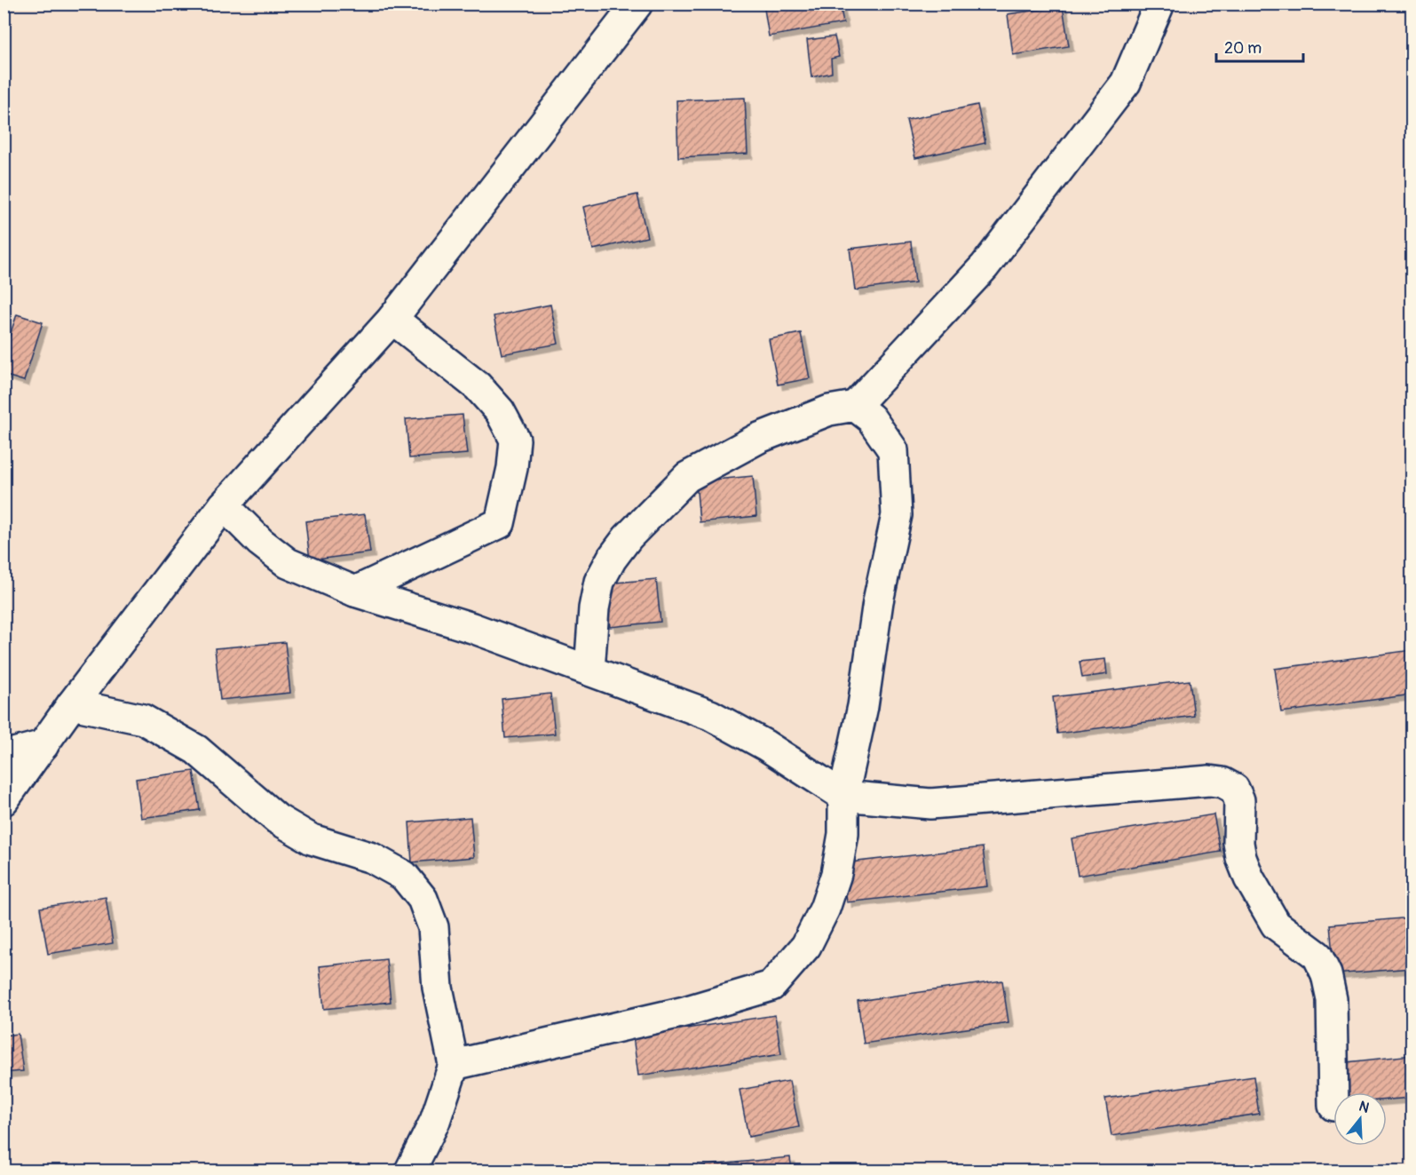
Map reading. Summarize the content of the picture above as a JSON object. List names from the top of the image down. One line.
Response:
{"scale_bar":"20 m","north":"top"}
